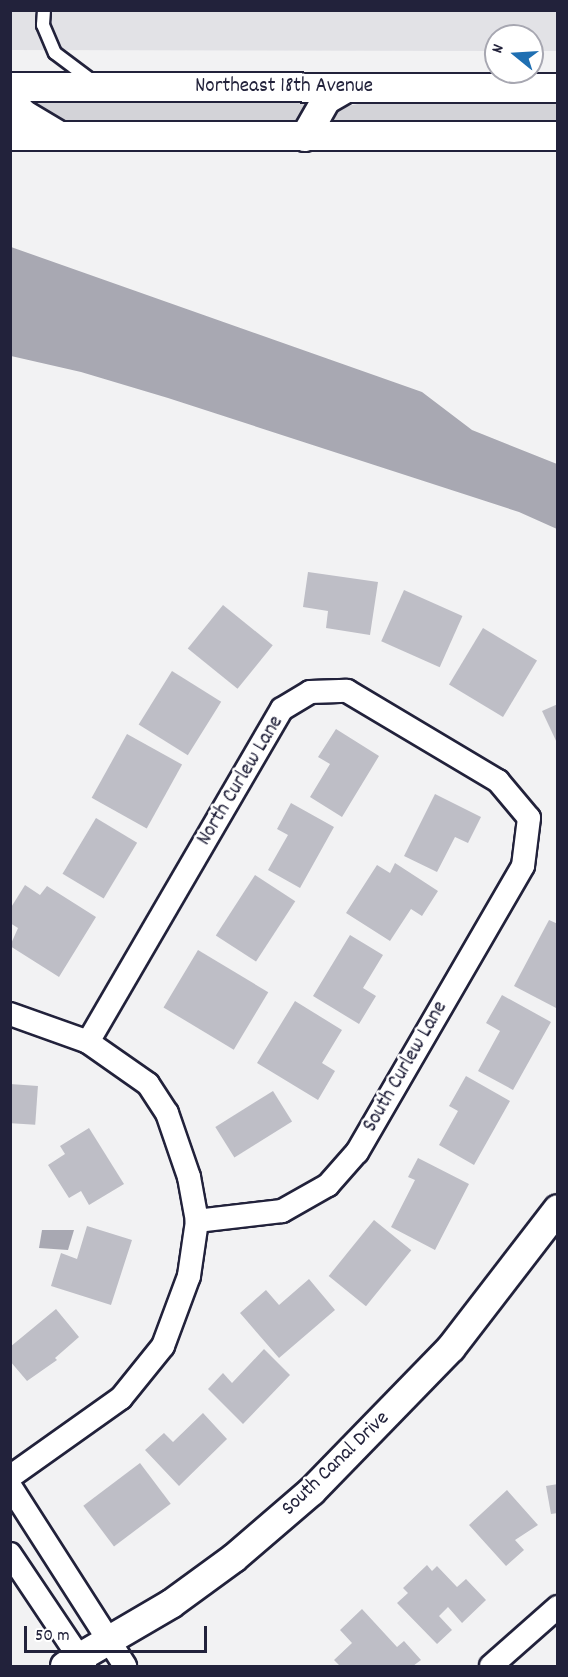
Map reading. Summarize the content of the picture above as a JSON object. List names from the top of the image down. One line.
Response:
{"streets":{"street":["Northeast 18th Avenue","North Curlew Lane","South Curlew Lane","South Canal Drive"]},"crossings":[["North Curlew Lane","South Curlew Lane"]],"scale_bar":"50 m","north":"left"}
